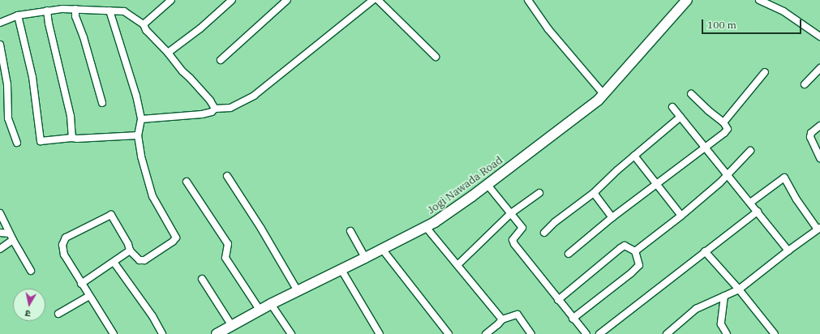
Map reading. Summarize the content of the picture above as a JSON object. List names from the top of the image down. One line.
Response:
{"streets":{"street":["Jogi Nawada Road"]},"scale_bar":"100 m","north":"bottom"}
